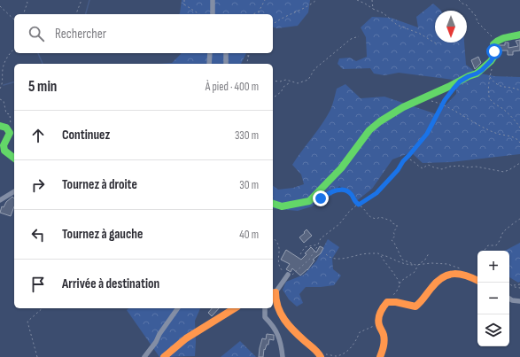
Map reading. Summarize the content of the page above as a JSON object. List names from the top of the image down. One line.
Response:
{"north":"bottom","page":{"search":"Rechercher","heading":["5 min","À pied · 400 m"],"list":[["Continuez","330 m"],["Tournez à droite","30 m"],["Tournez à gauche","40 m"],"Arrivée à destination"],"map_buttons":["+","−"]}}
